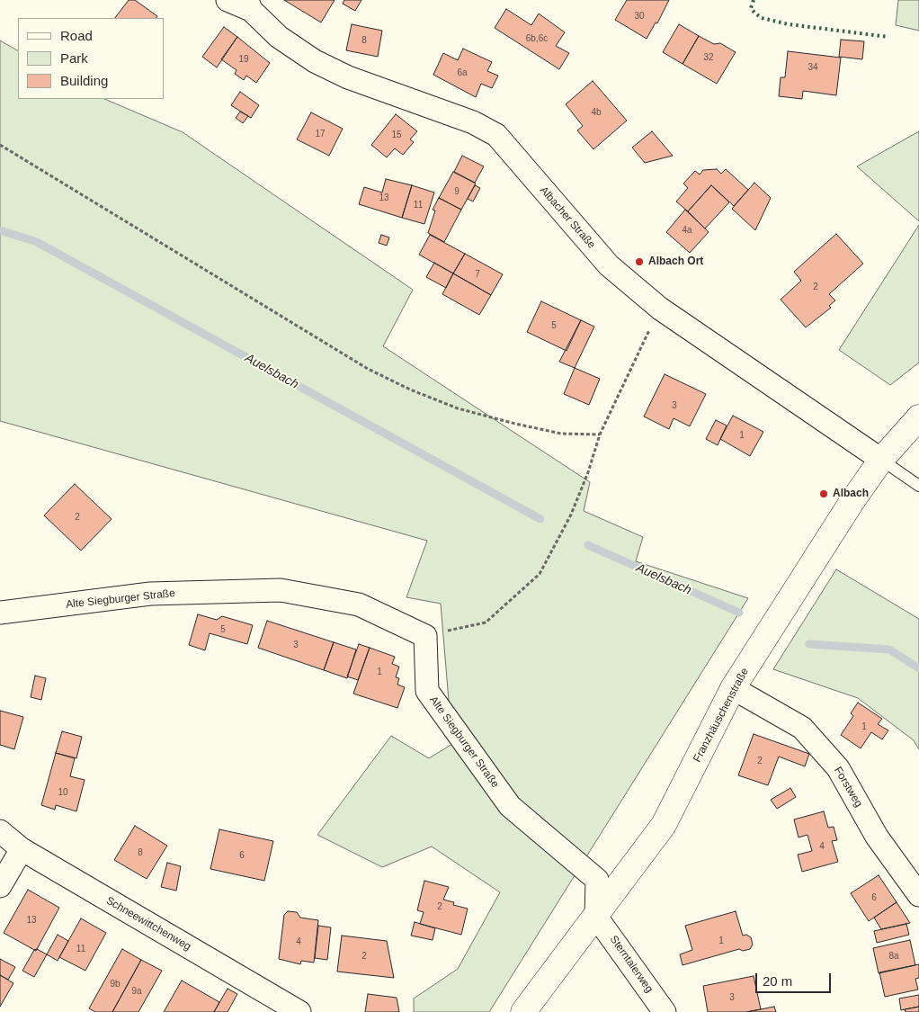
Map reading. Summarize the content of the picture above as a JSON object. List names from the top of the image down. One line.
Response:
{"streets":{"street":["Albacher Straße","Alte Siegburger Straße","Franzhäuschenstraße","Forstweg","Schneewittchenweg","Sterntalerweg"]},"crossings":[["Albacher Straße","Franzhäuschenstraße"],["Alte Siegburger Straße","Franzhäuschenstraße"],["Alte Siegburger Straße","Sterntalerweg"],["Franzhäuschenstraße","Forstweg"],["Franzhäuschenstraße","Sterntalerweg"]],"water":["Auelsbach"],"places":["Albach Ort","Albach"],"house_numbers":["30","6b,6c","8","32","19","34","6a","4b","17","15","9","13","11","4a","7","2","5","3","1","2","5","3","1","1","2","10","4","8","6","6","2","13","1","4","11","2","8a","9b","9a","3"],"legend":["Road","Park","Building"],"scale_bar":"20 m"}
